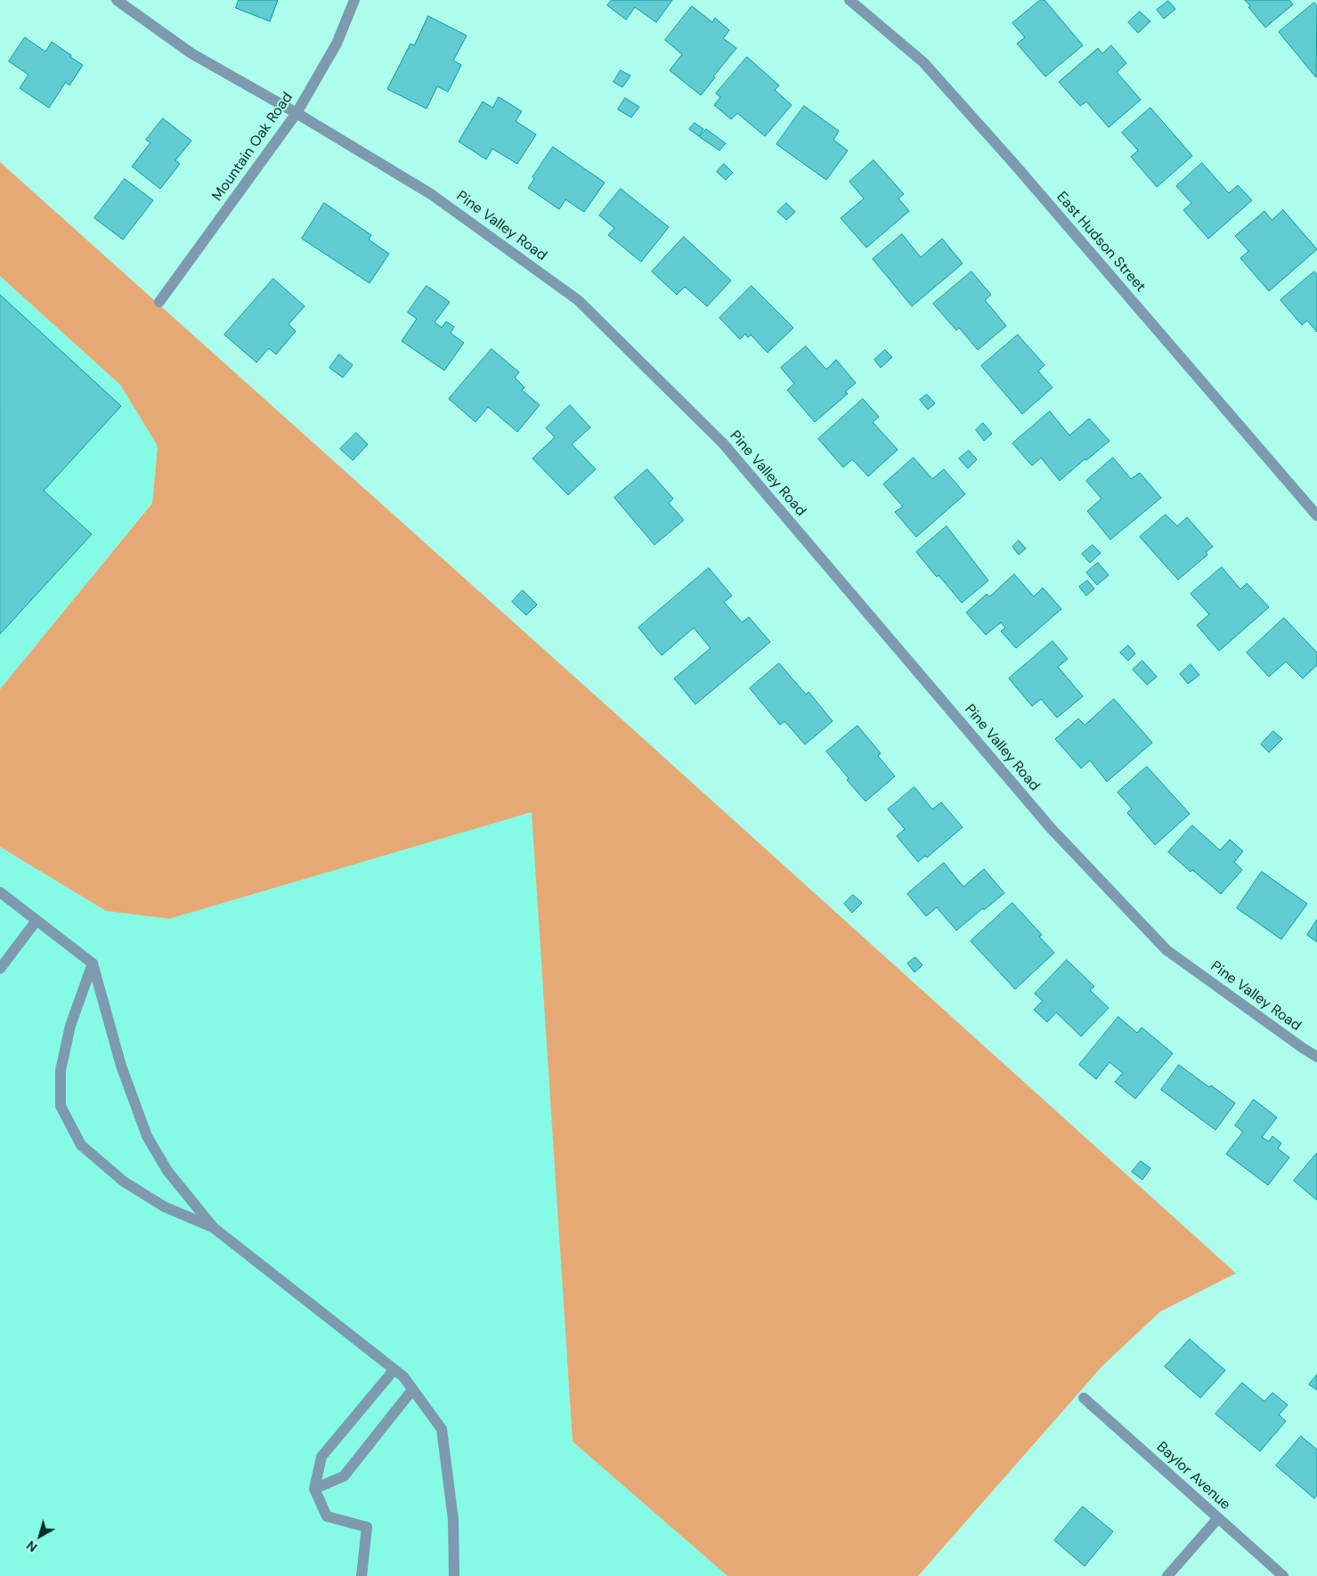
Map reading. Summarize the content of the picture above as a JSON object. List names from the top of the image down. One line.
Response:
{"streets":{"street":["Mountain Oak Road","Pine Valley Road","East Hudson Street","Baylor Avenue"]},"crossings":[["Mountain Oak Road","Pine Valley Road"]],"north":"bottom left"}
